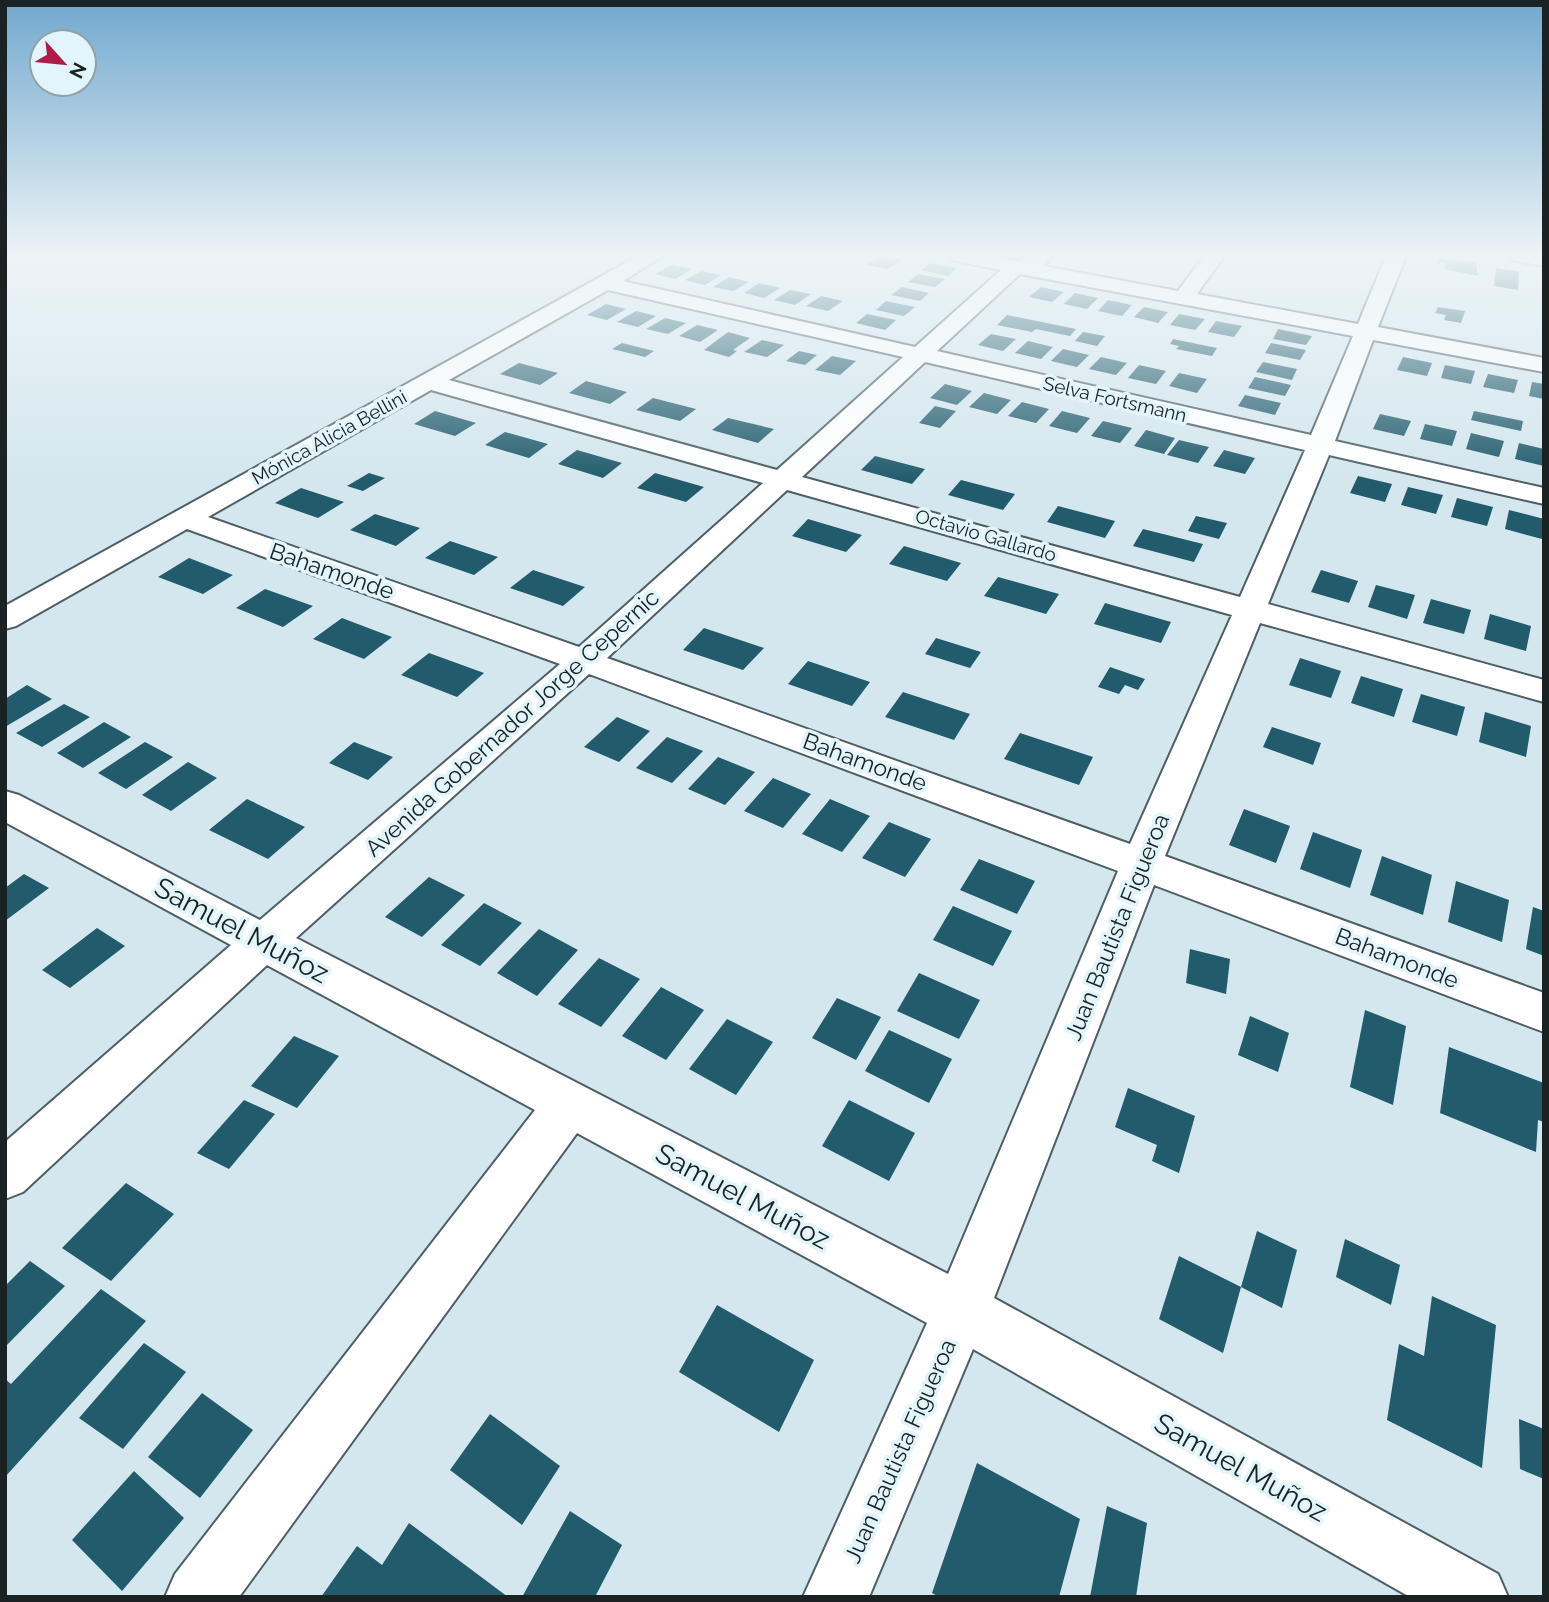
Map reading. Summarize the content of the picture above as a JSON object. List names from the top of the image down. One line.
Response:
{"streets":{"street":["Selva Fortsmann","Mónica Alicia Bellini","Octavio Gallardo","Bahamonde","Avenida Gobernador Jorge Cepernic","Juan Bautista Figueroa","Samuel Muñoz"]},"crossings":[["Selva Fortsmann","Avenida Gobernador Jorge Cepernic"],["Selva Fortsmann","Juan Bautista Figueroa"],["Mónica Alicia Bellini","Octavio Gallardo"],["Mónica Alicia Bellini","Bahamonde"],["Octavio Gallardo","Avenida Gobernador Jorge Cepernic"],["Octavio Gallardo","Juan Bautista Figueroa"],["Bahamonde","Avenida Gobernador Jorge Cepernic"],["Bahamonde","Juan Bautista Figueroa"],["Avenida Gobernador Jorge Cepernic","Samuel Muñoz"],["Juan Bautista Figueroa","Samuel Muñoz"]],"north":"bottom right"}
